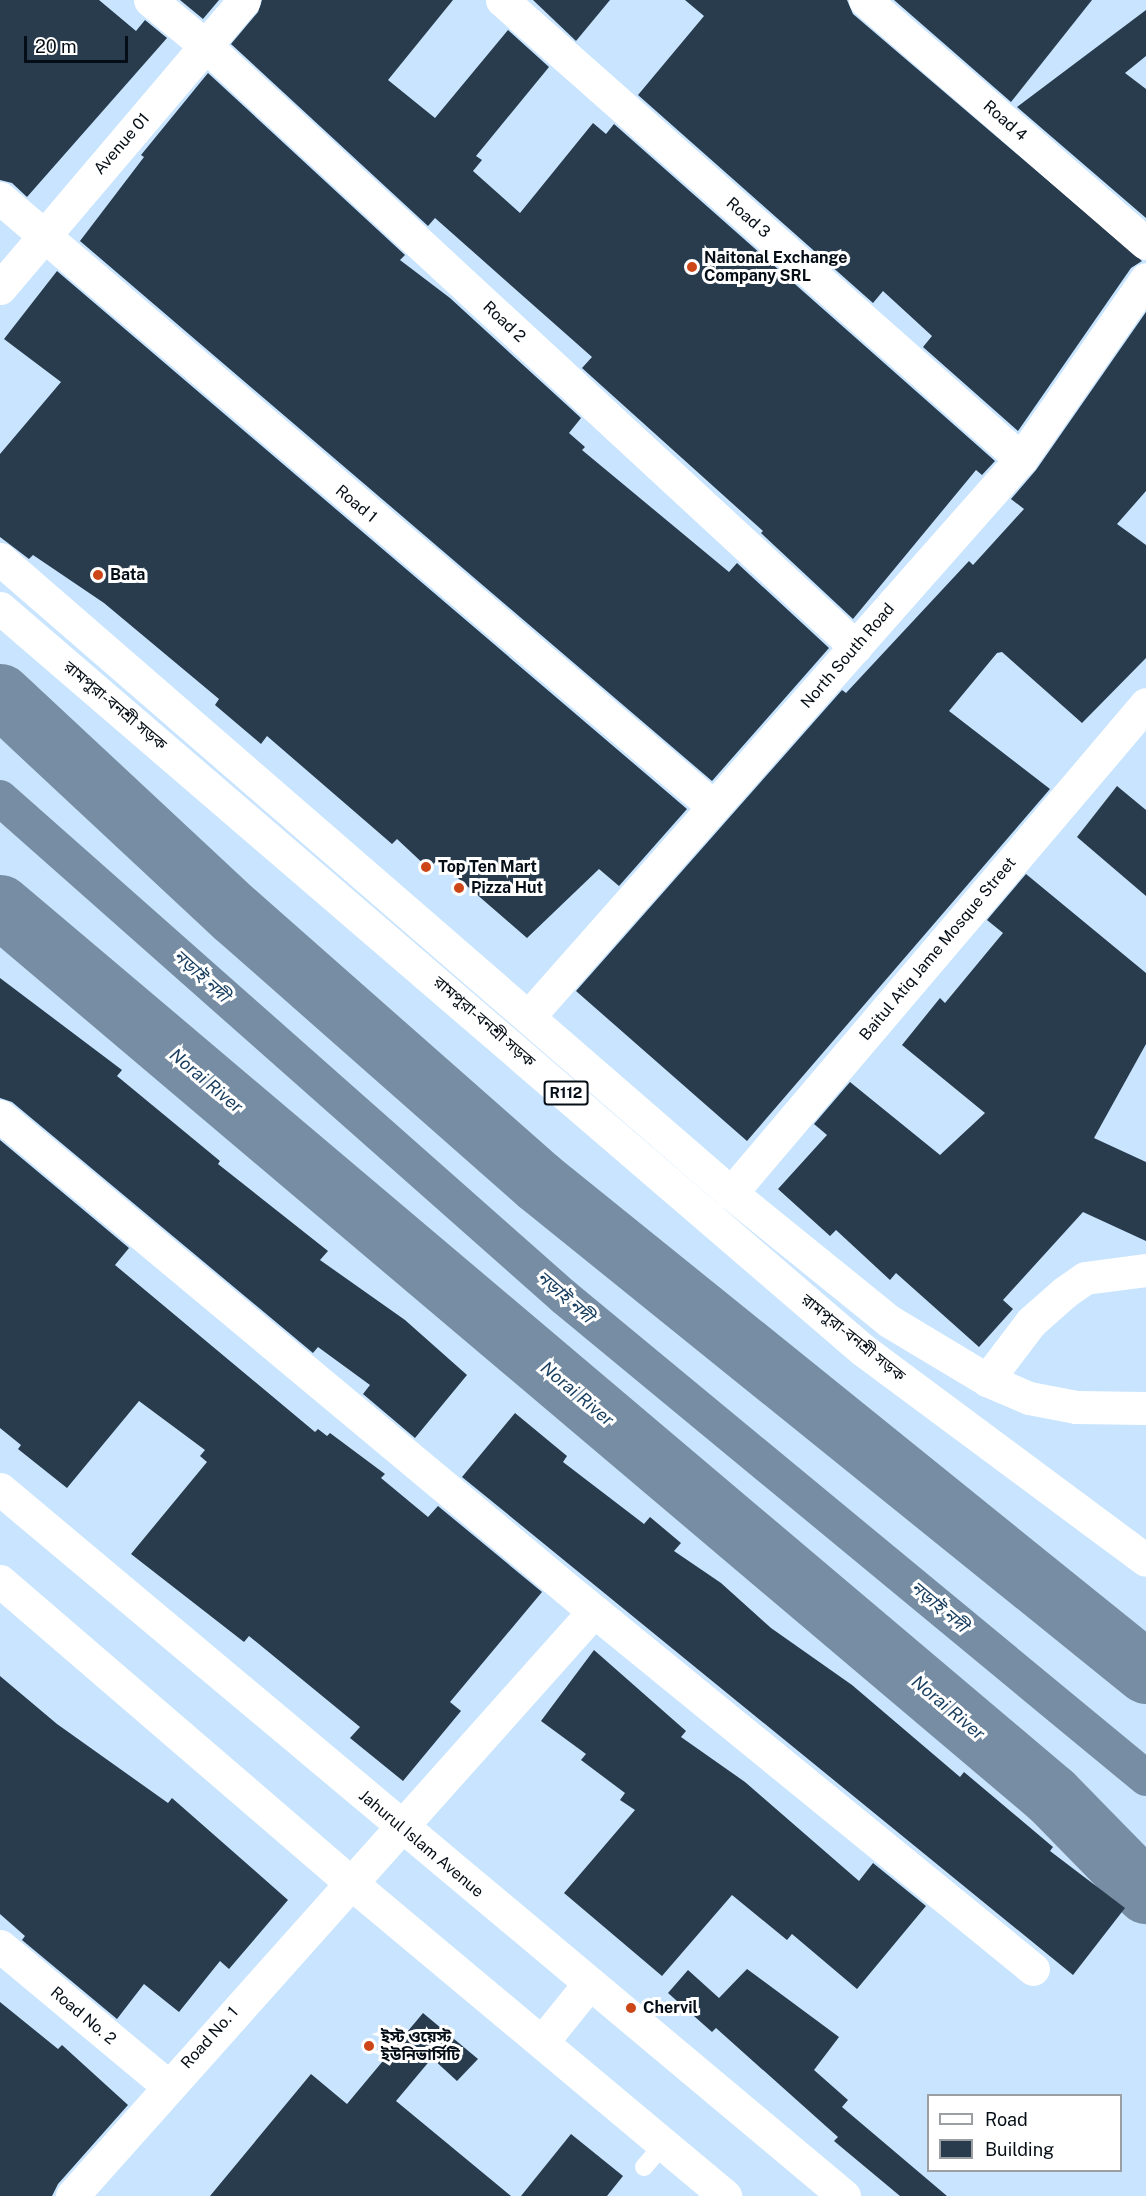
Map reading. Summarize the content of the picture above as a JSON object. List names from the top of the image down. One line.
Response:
{"streets":{"street":["Road 4","Avenue 01","Road 3","Road 2","Road 1","North South Road","রামপুরা-বনশ্রী সড়ক","Baitul Atiq Jame Mosque Street","R112","Jahurul Islam Avenue","Road No. 2","Road No. 1"]},"crossings":[["Avenue 01","Road 2"],["Avenue 01","Road 1"],["Road 3","North South Road"],["Road 2","North South Road"],["Road 1","North South Road"],["North South Road","রামপুরা-বনশ্রী সড়ক"],["রামপুরা-বনশ্রী সড়ক","Baitul Atiq Jame Mosque Street"],["Jahurul Islam Avenue","Road No. 1"],["Road No. 2","Road No. 1"]],"water":["নড়াই নদী","Norai River"],"places":["Naitonal Exchange Company SRL","Bata","Top Ten Mart","Pizza Hut","Chervil","ইস্ট ওয়েস্ট ইউনিভার্সিটি"],"legend":["Road","Building"],"scale_bar":"20 m"}
